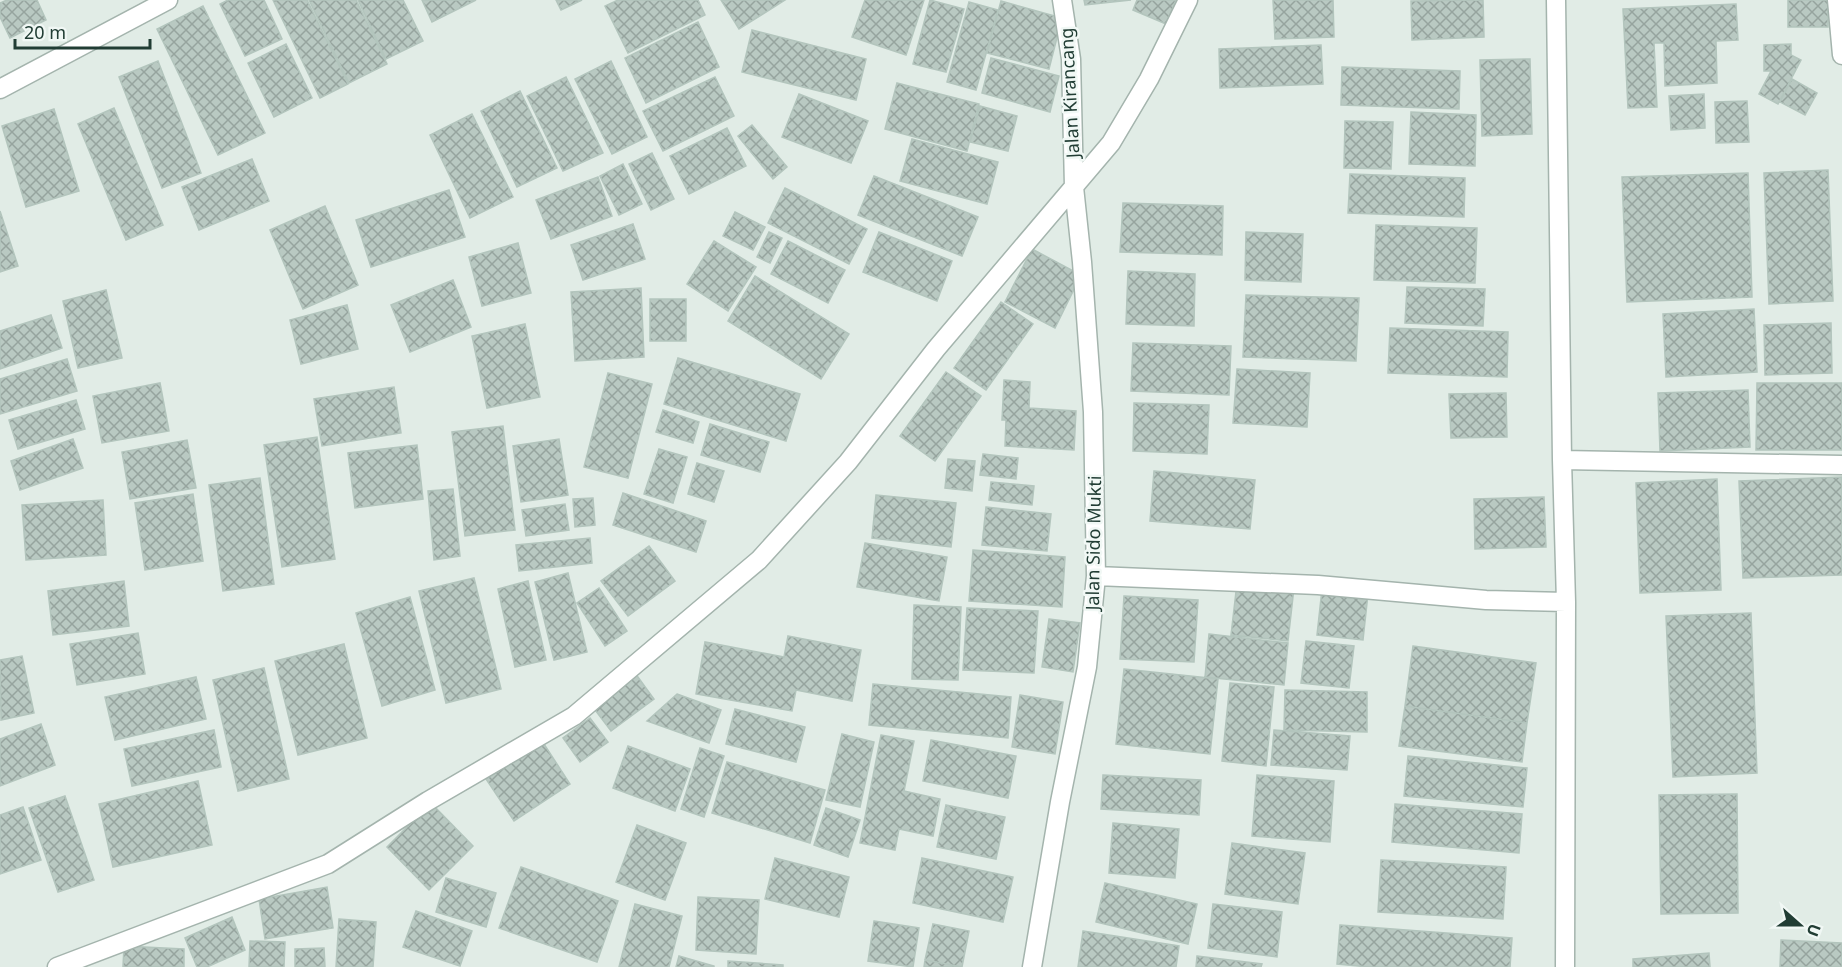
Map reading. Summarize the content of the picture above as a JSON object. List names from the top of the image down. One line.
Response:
{"streets":{"street":["Jalan Kirancang","Jalan Sido Mukti"]},"crossings":[["Jalan Kirancang","Jalan Sido Mukti"]],"scale_bar":"20 m","north":"right"}
